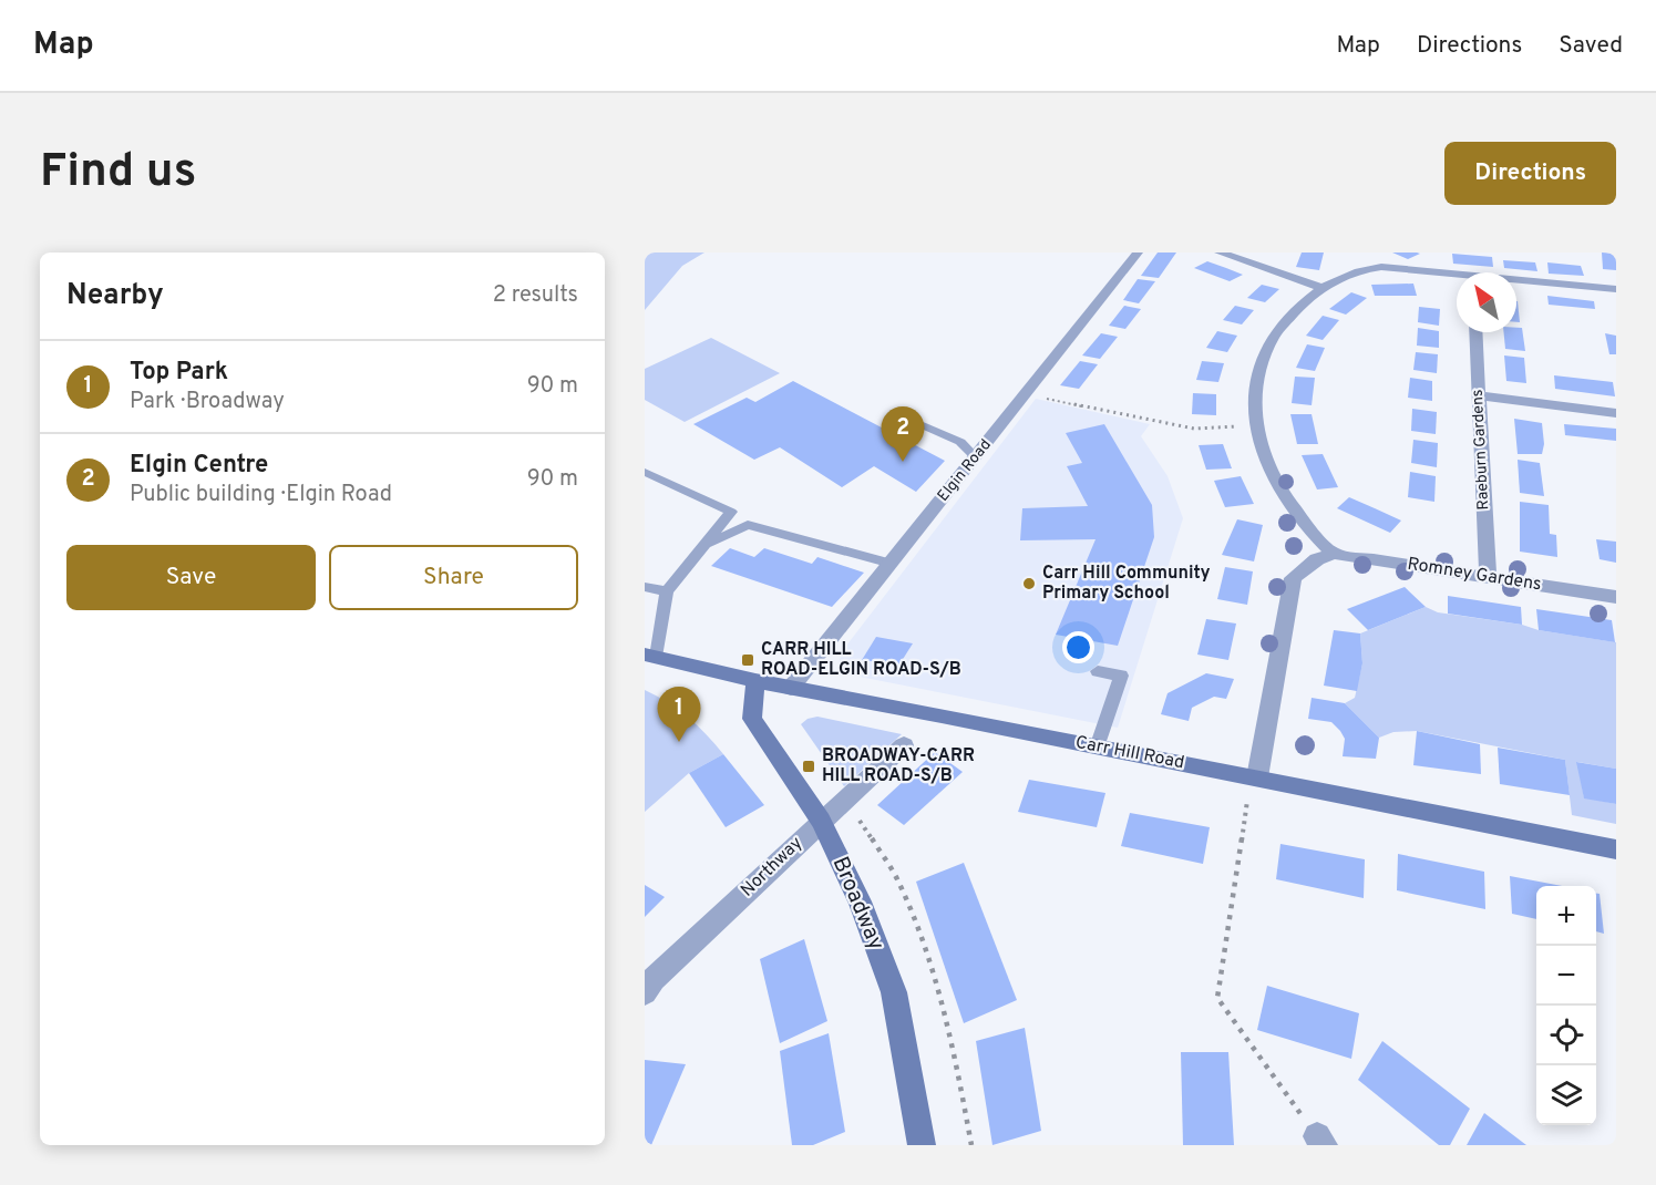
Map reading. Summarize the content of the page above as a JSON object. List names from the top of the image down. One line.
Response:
{"streets":{"street":["Raeburn Gardens","Elgin Road","Romney Gardens","Carr Hill Road","Northway","Broadway"]},"crossings":[["Raeburn Gardens","Romney Gardens"],["Elgin Road","Carr Hill Road"],["Carr Hill Road","Broadway"],["Northway","Broadway"]],"places":{"other":["Carr Hill Community Primary School"],"transit":["CARR HILL ROAD-ELGIN ROAD-S/B","BROADWAY-CARR HILL ROAD-S/B"]},"north":"top left","page":{"header":"Map","nav":["Map","Directions","Saved"],"buttons":["Directions",["Save","Share"]],"title":"Find us","heading":["Nearby","2 results"],"list":[{"mark":"1","name":"Top Park","note":"Park · Broadway","value":"90 m"},{"mark":"2","name":"Elgin Centre","note":"Public building · Elgin Road","value":"90 m"}],"pins":["2","1"],"map_buttons":["+","−"]}}
